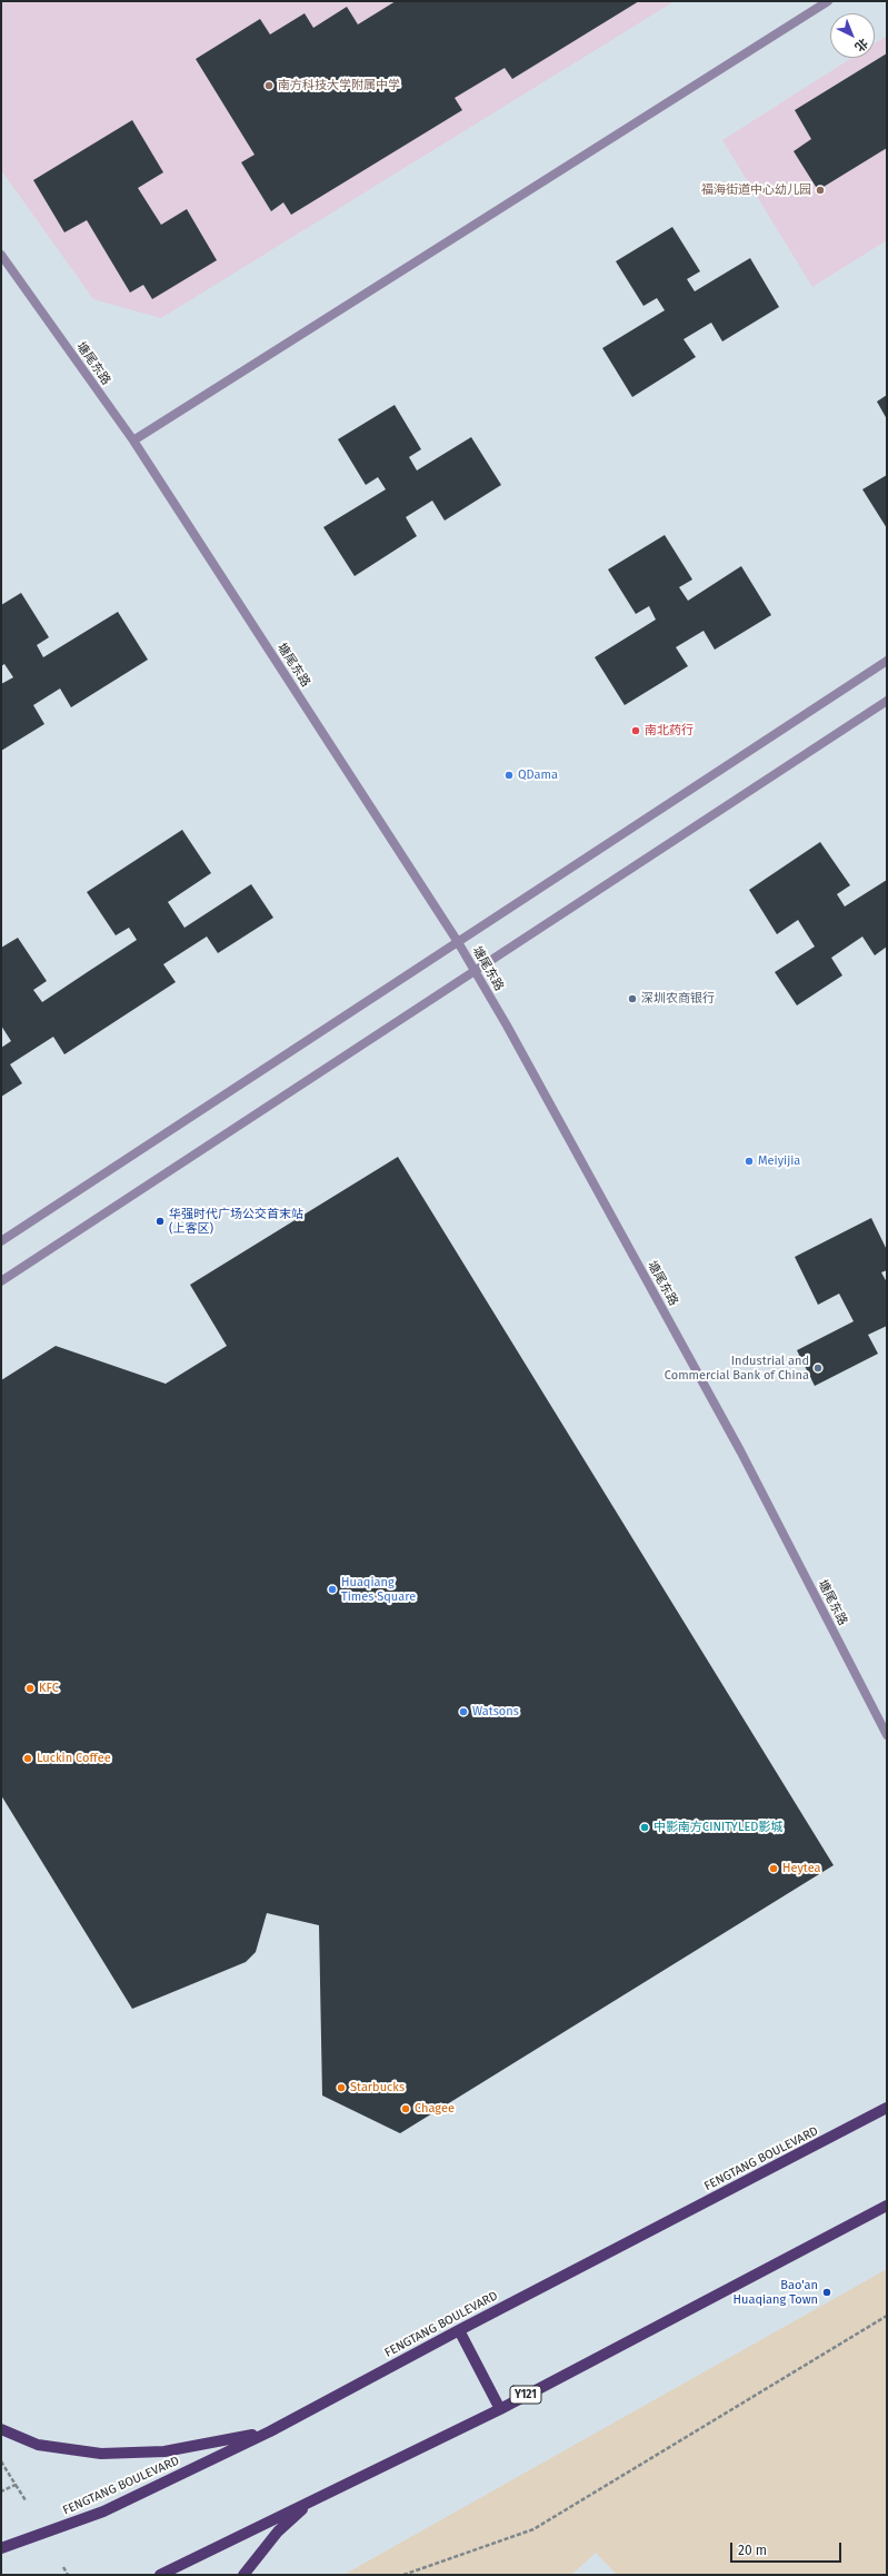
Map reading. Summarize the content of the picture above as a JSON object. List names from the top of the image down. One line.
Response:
{"streets":{"main road":["FENGTANG BOULEVARD","Y121"],"street":["塘尾东路"]},"places":["南方科技大学附属中学","福海街道中心幼儿园","南北药行","QDama","深圳农商银行","Meiyijia","华强时代广场公交首末站 (上客区)","Industrial and Commercial Bank of China","Huaqiang Times Square","KFC","Watsons","Luckin Coffee","中影南方CINITYLED影城","Heytea","Starbucks","Chagee","Bao'an Huaqiang Town"],"scale_bar":"20 m","north":"bottom right"}
